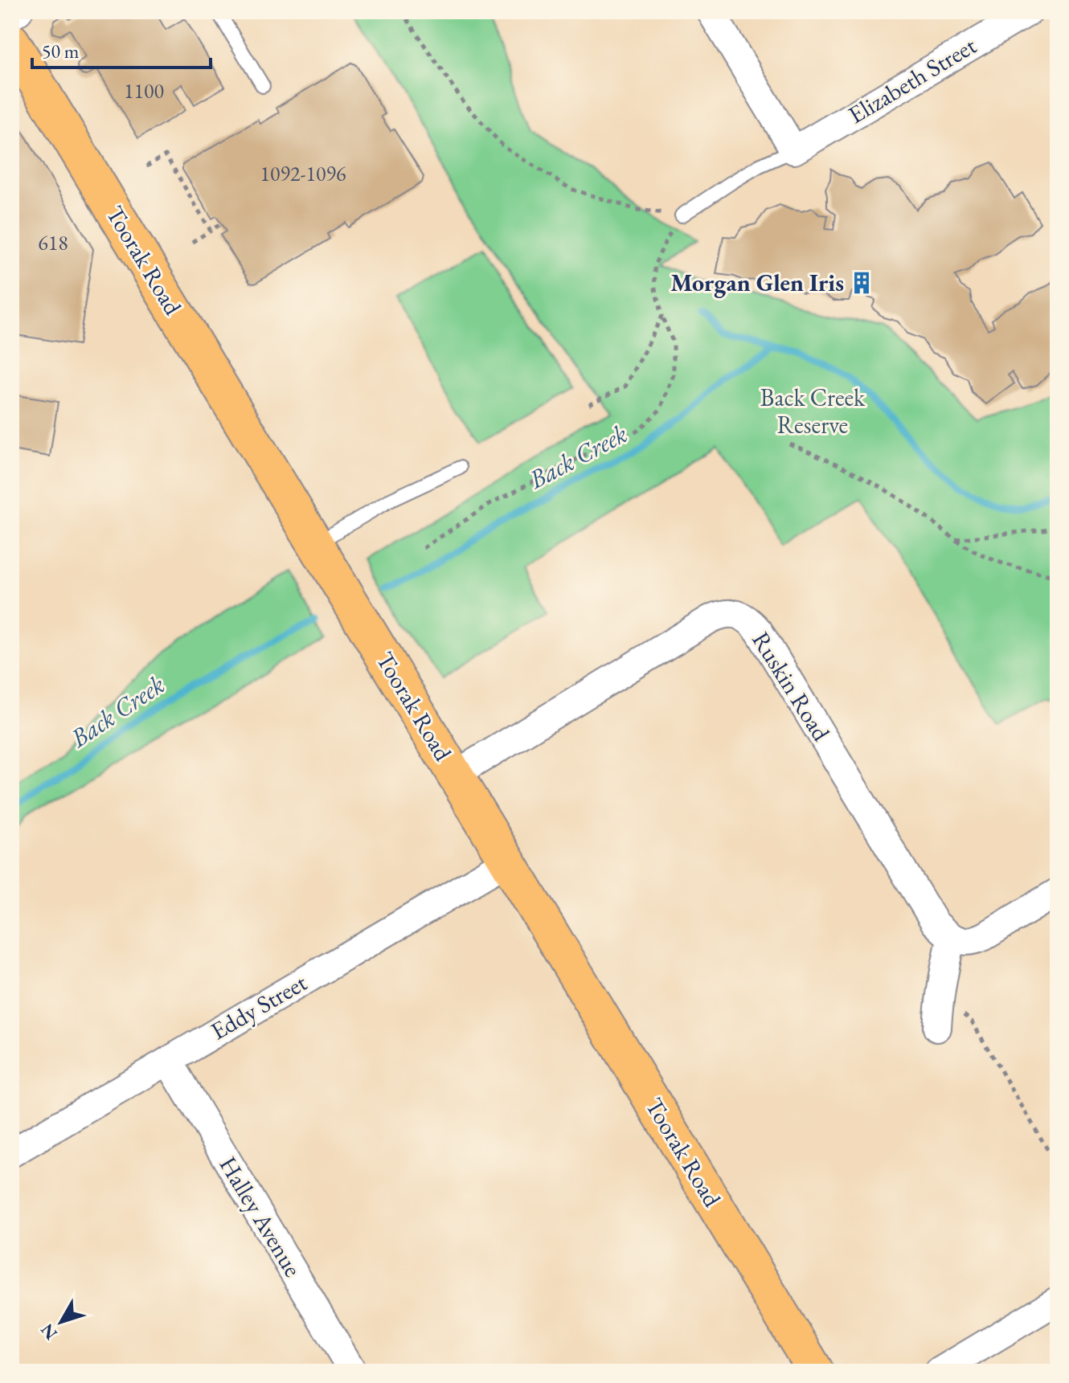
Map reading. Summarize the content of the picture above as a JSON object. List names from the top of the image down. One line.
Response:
{"streets":{"highway":["Toorak Road"],"street":["Elizabeth Street","Ruskin Road","Eddy Street","Halley Avenue"]},"crossings":[["Toorak Road","Ruskin Road"],["Toorak Road","Eddy Street"],["Eddy Street","Halley Avenue"]],"water":["Back Creek"],"parks":["Back Creek Reserve"],"places":{"building":["Morgan Glen Iris"]},"house_numbers":["1100","1092-1096","618"],"scale_bar":"50 m","north":"bottom left"}
